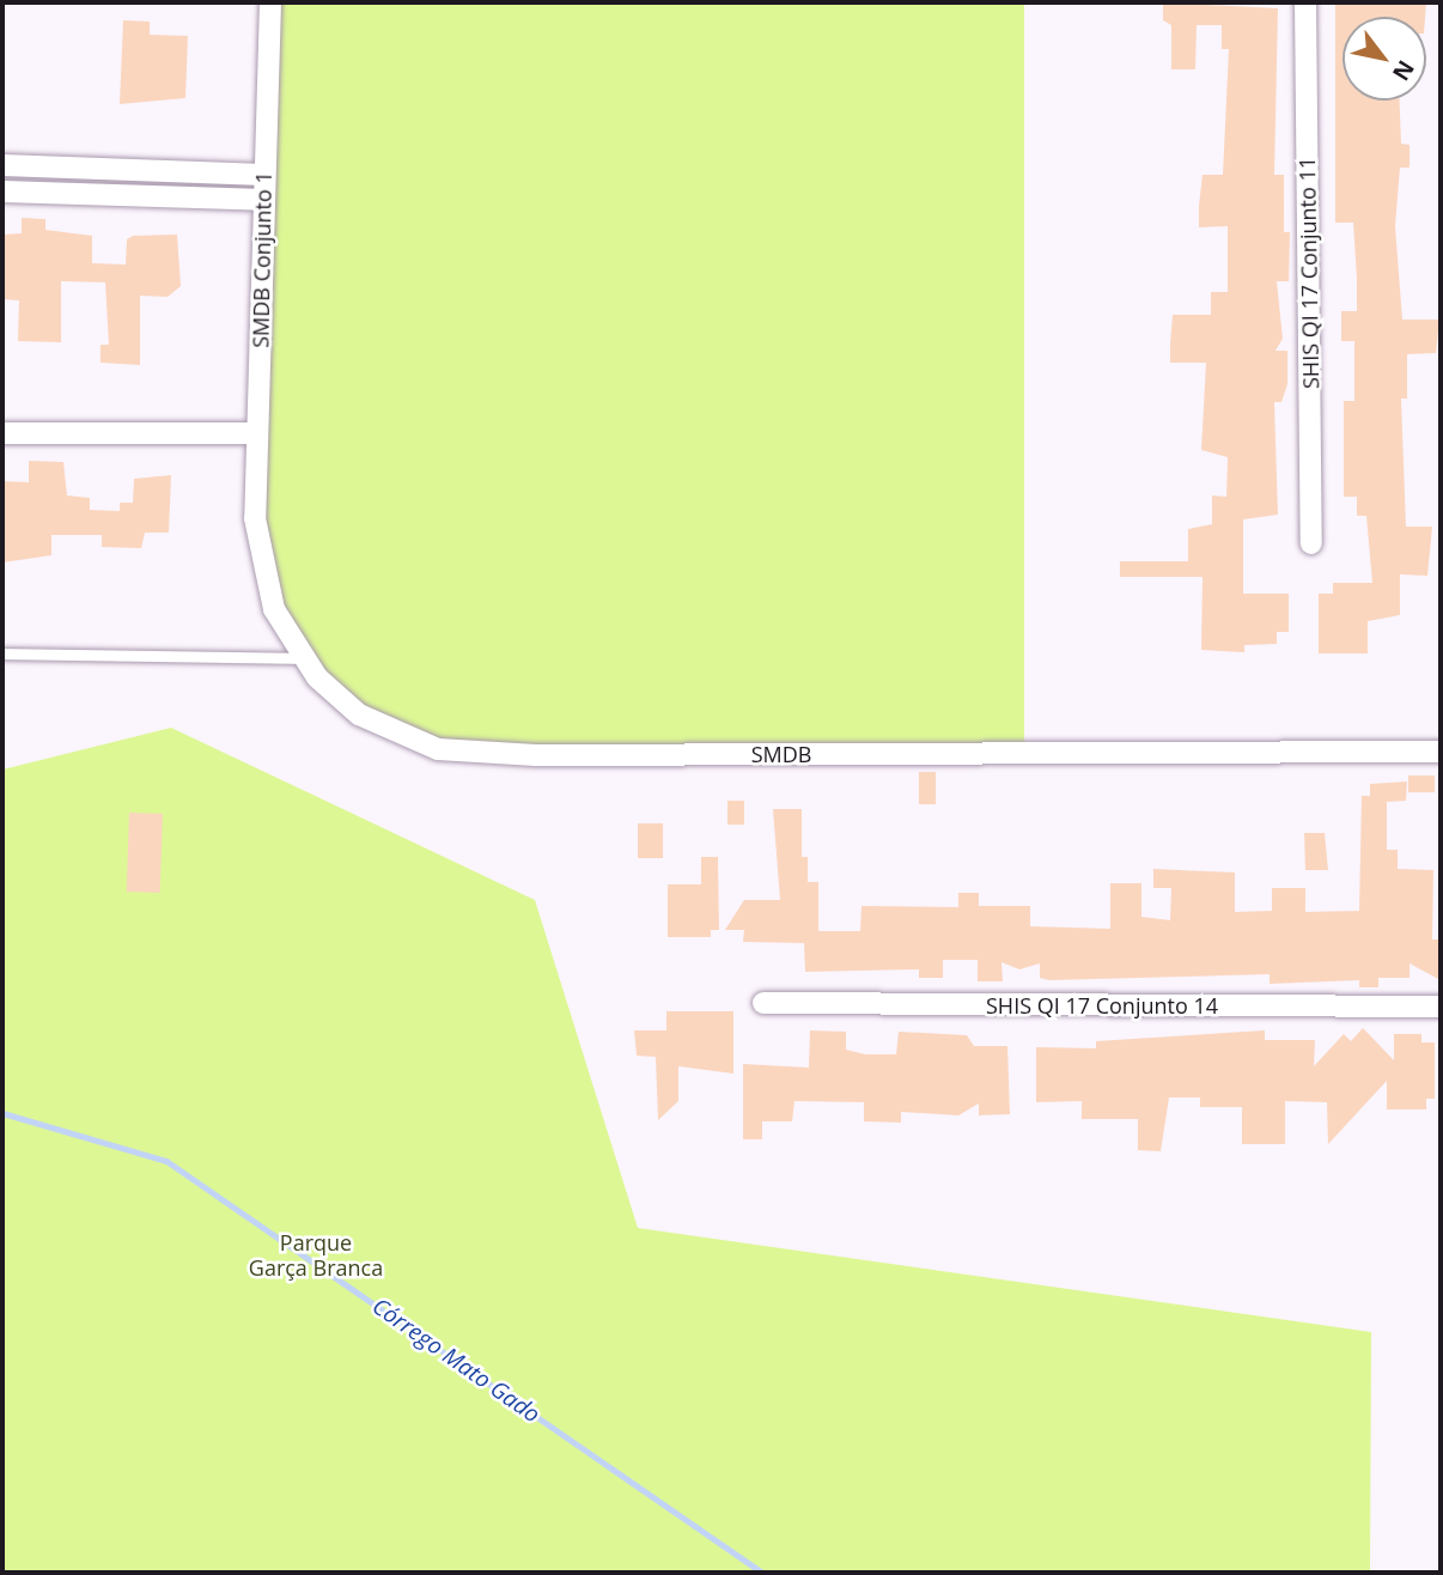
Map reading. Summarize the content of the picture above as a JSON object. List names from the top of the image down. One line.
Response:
{"streets":{"street":["SMDB Conjunto 1","SHIS QI 17 Conjunto 11","SMDB","SHIS QI 17 Conjunto 14"]},"crossings":[["SMDB Conjunto 1","SMDB"]],"water":["Córrego Mato Gado"],"parks":["Parque Garça Branca"],"north":"bottom right"}
